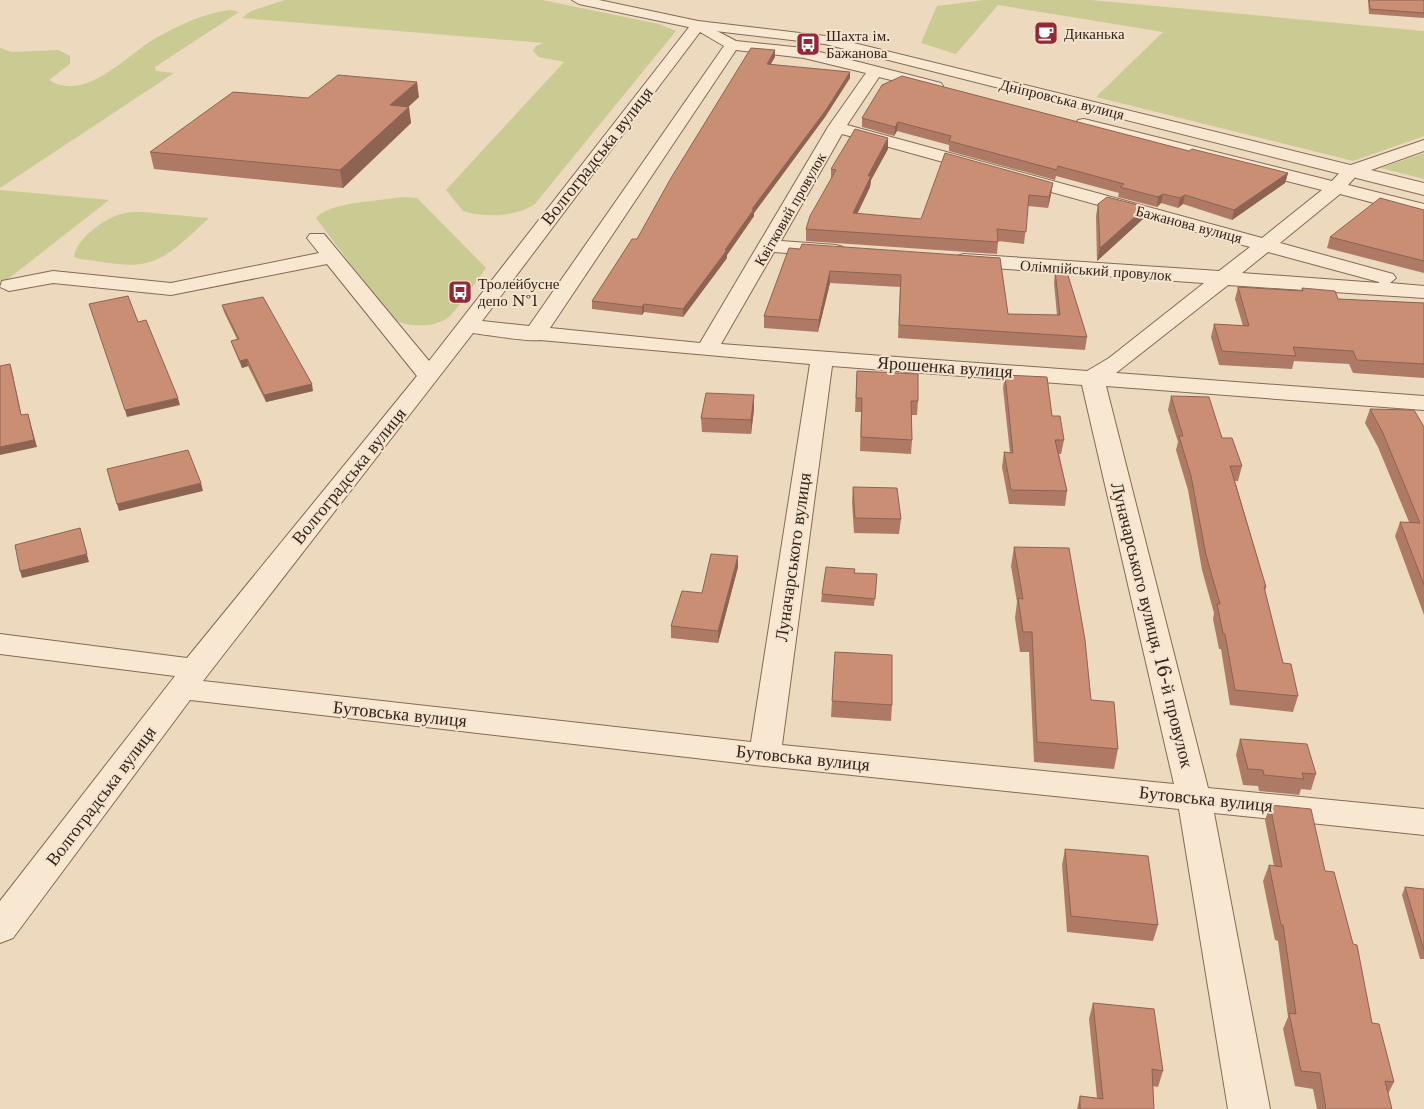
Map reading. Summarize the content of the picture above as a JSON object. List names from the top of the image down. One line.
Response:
{"streets":{"street":["Дніпровська вулиця","Волгоградська вулиця","Квітковий провулок","Бажанова вулиця","Олімпійський провулок","Ярошенка вулиця","Луначарського вулиця","Луначарського вулиця, 16-й провулок","Бутовська вулиця"]},"crossings":[["Дніпровська вулиця","Волгоградська вулиця"],["Дніпровська вулиця","Квітковий провулок"],["Волгоградська вулиця","Ярошенка вулиця"],["Волгоградська вулиця","Бутовська вулиця"],["Квітковий провулок","Бажанова вулиця"],["Квітковий провулок","Ярошенка вулиця"],["Бажанова вулиця","Олімпійський провулок"],["Ярошенка вулиця","Луначарського вулиця"],["Ярошенка вулиця","Луначарського вулиця, 16-й провулок"],["Луначарського вулиця","Бутовська вулиця"],["Луначарського вулиця, 16-й провулок","Бутовська вулиця"]],"places":{"cafe":["Диканька"],"bus stop":["Шахта ім. Бажанова","Тролейбусне депо №1"]}}
